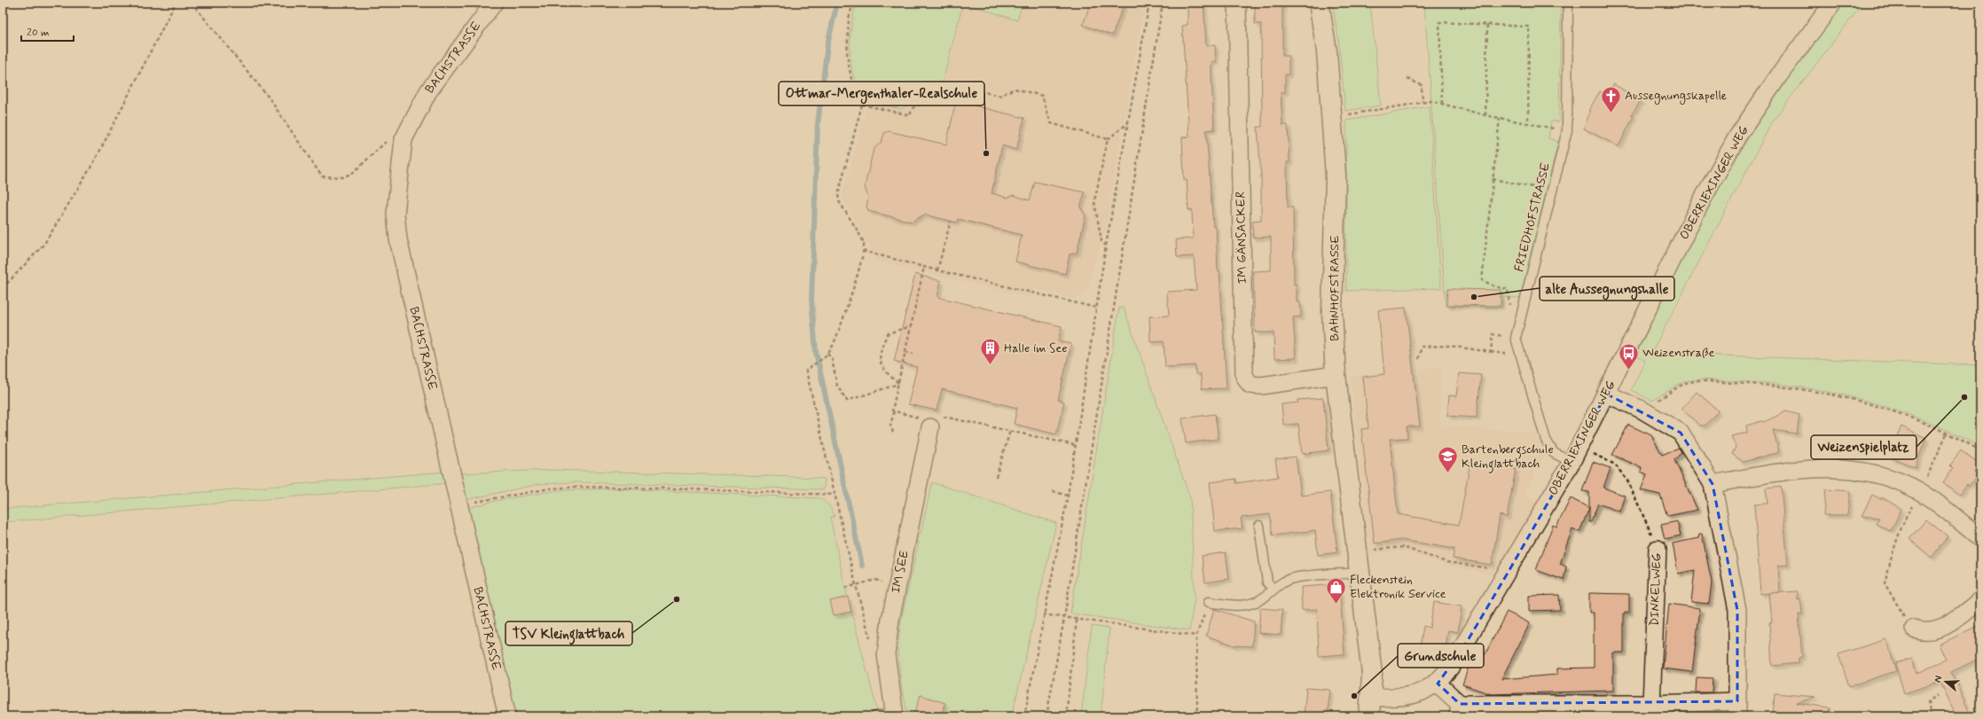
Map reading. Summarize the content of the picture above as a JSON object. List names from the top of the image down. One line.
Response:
{"streets":{"main road":["BAHNHOFSTRASSE"],"street":["BACHSTRASSE","OBERRIEXINGER WEG","IM GÄNSACKER","IM SEE","DINKELWEG"],"lane":["FRIEDHOFSTRASSE"]},"crossings":[["OBERRIEXINGER WEG","BAHNHOFSTRASSE"],["OBERRIEXINGER WEG","DINKELWEG"],["IM GÄNSACKER","BAHNHOFSTRASSE"]],"places":{"church":["Aussegnungskapelle"],"other":["Ottmar-Mergenthaler-Realschule","alte Aussegnungshalle","Weizenspielplatz","TSV Kleinglattbach","Grundschule"],"building":["Halle im See"],"bus stop":["Weizenstraße"],"school or university":["Bartenbergschule Kleinglattbach"],"shop":["Fleckenstein Elektronik Service"]},"scale_bar":"20 m","north":"left"}
